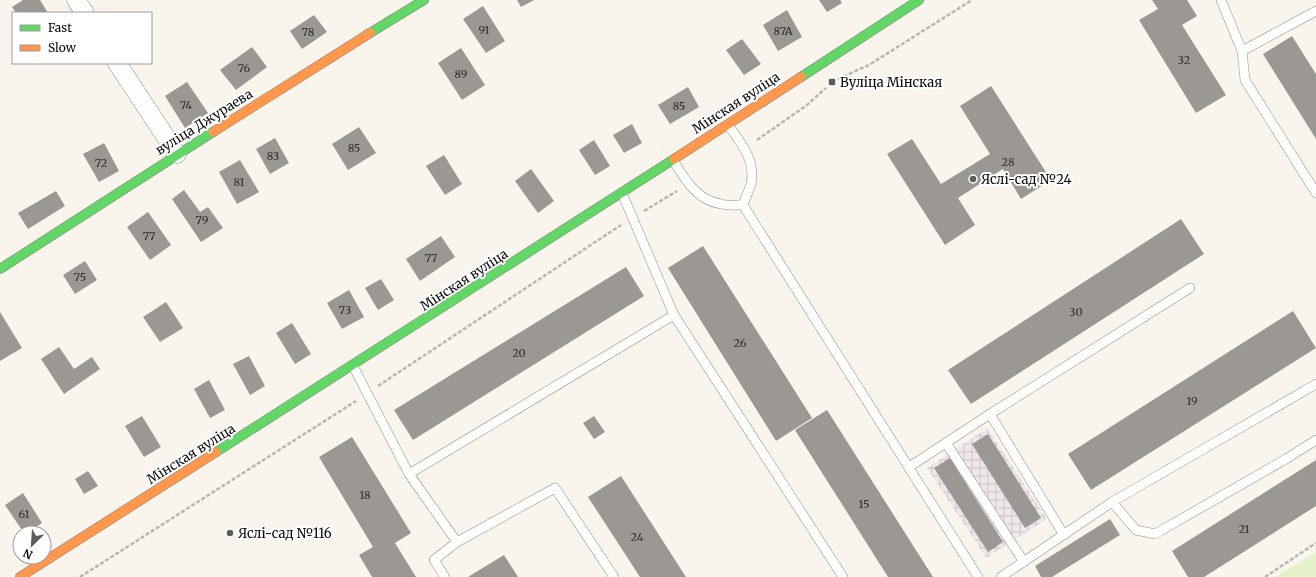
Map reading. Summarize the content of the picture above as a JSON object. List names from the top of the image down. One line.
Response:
{"streets":{"street":["Мінская вуліца","вуліца Джураева"]},"places":{"transit":["Вуліца Мінская"],"other":["Яслі-сад №24","Яслі-сад №116"]},"house_numbers":["91","87А","78","32","76","89","74","85","85","83","28","72","81","79","77","77","75","73","30","26","20","19","18","15","61","21","24"],"legend":["Fast","Slow"],"north":"bottom left"}
